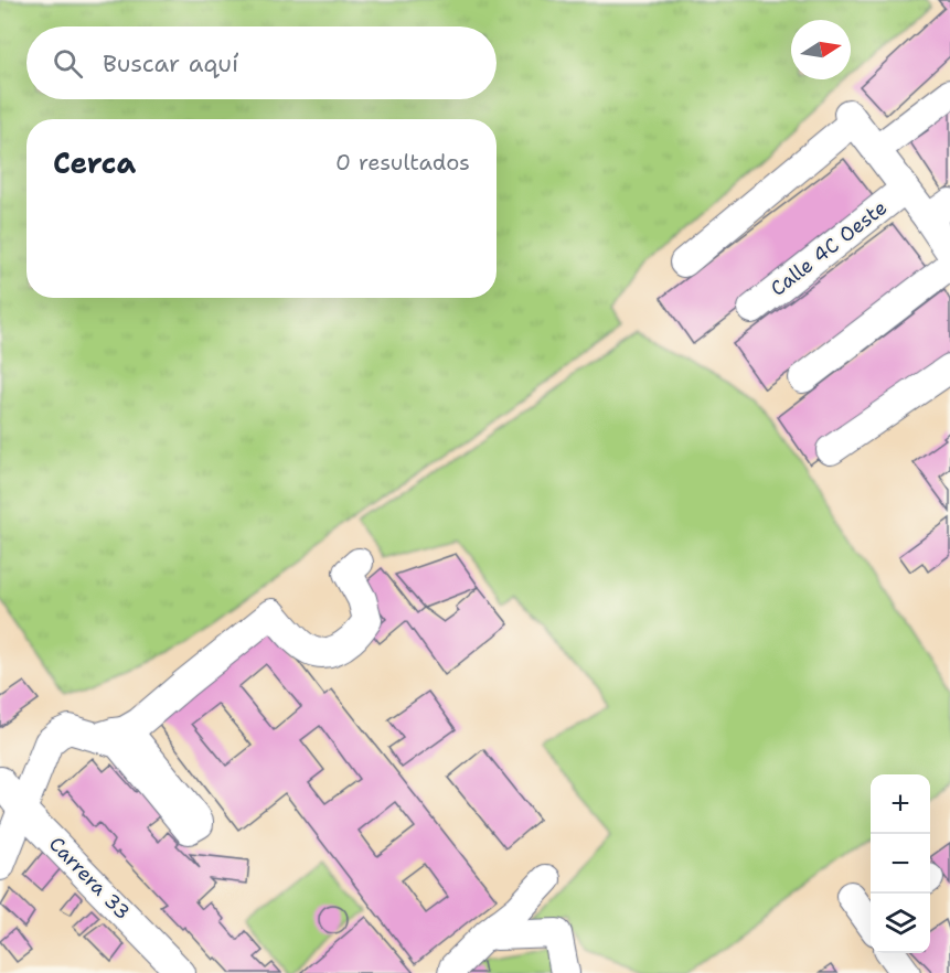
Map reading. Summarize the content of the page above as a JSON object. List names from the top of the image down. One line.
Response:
{"streets":{"street":["Calle 4C Oeste","Carrera 33"]},"north":"right","page":{"search":"Buscar aquí","heading":["Cerca","0 resultados"],"map_buttons":["+","−"]}}
